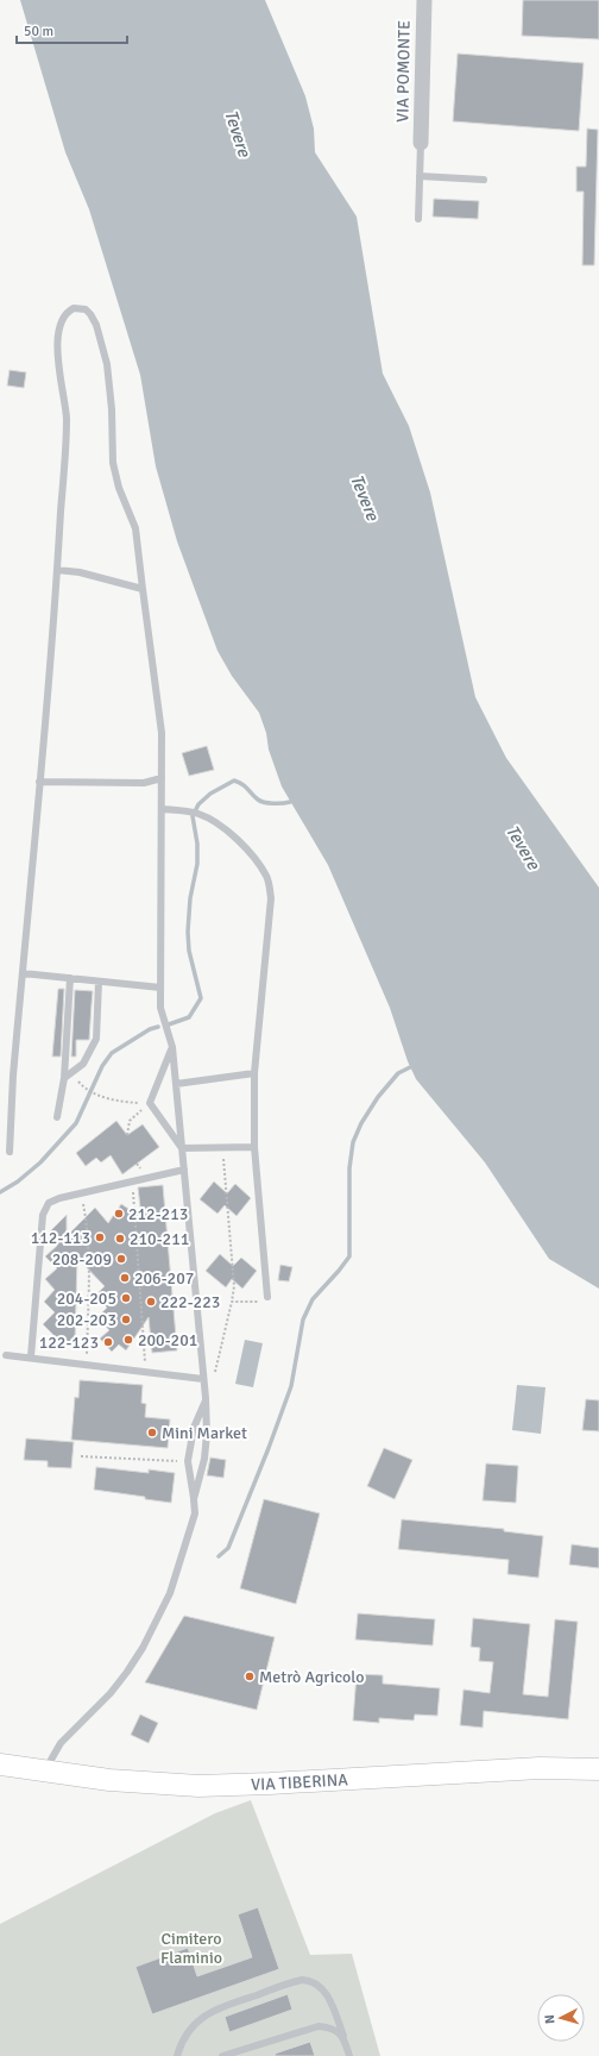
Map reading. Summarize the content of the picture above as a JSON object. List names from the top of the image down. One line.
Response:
{"streets":{"main road":["VIA TIBERINA"],"street":["VIA POMONTE"]},"water":["Tevere"],"parks":["Cimitero Flaminio"],"places":["212-213","112-113","210-211","208-209","206-207","204-205","222-223","202-203","200-201","122-123","Mini Market","Metrò Agricolo"],"scale_bar":"50 m","north":"left"}
